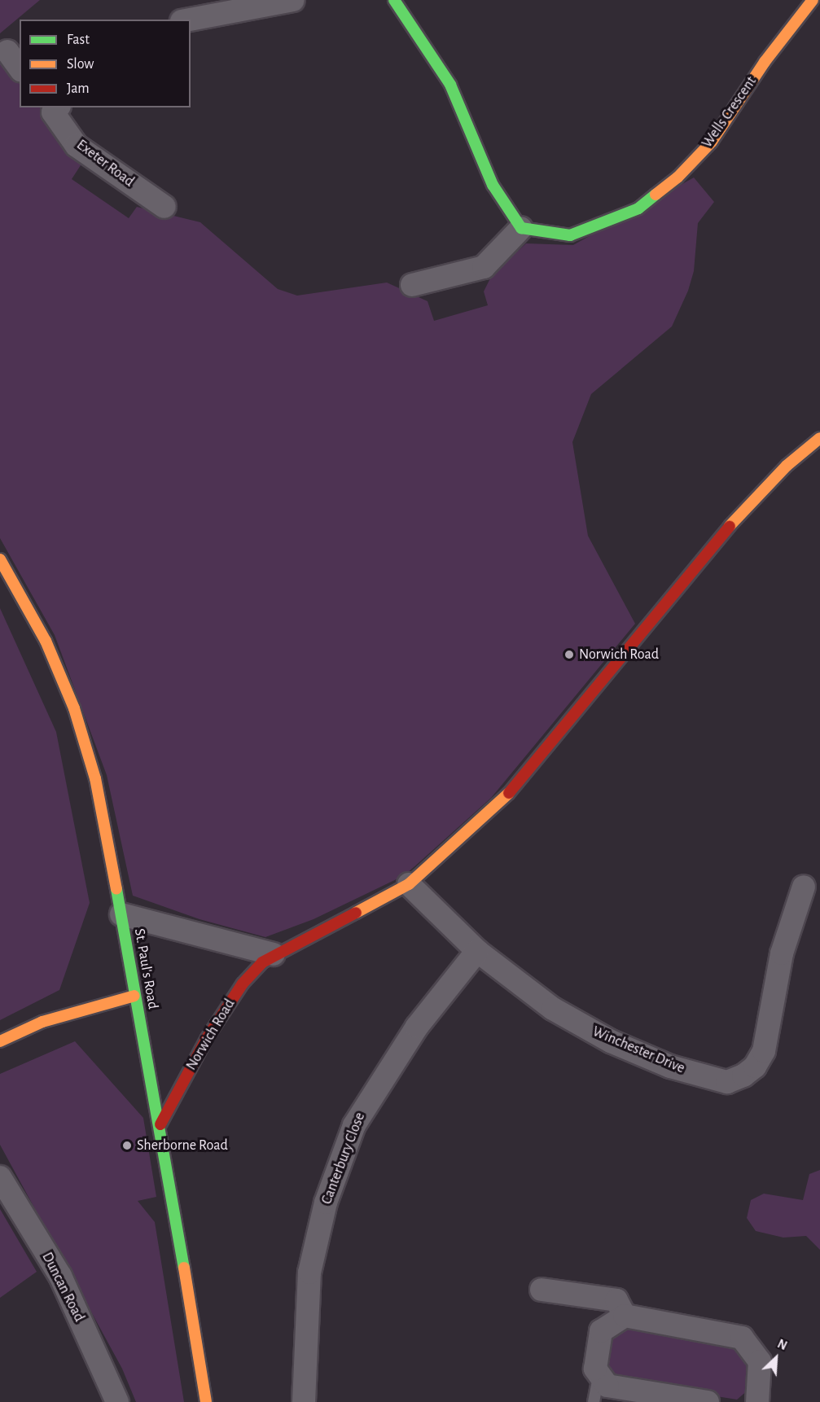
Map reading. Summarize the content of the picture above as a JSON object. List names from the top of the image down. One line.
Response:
{"streets":{"street":["Wells Crescent","Exeter Road","St. Paul's Road","Norwich Road","Winchester Drive","Canterbury Close","Duncan Road"]},"crossings":[["St. Paul's Road","Norwich Road"],["Norwich Road","Winchester Drive"],["Winchester Drive","Canterbury Close"]],"places":["Norwich Road","Sherborne Road"],"legend":["Fast","Slow","Jam"],"north":"top right"}
